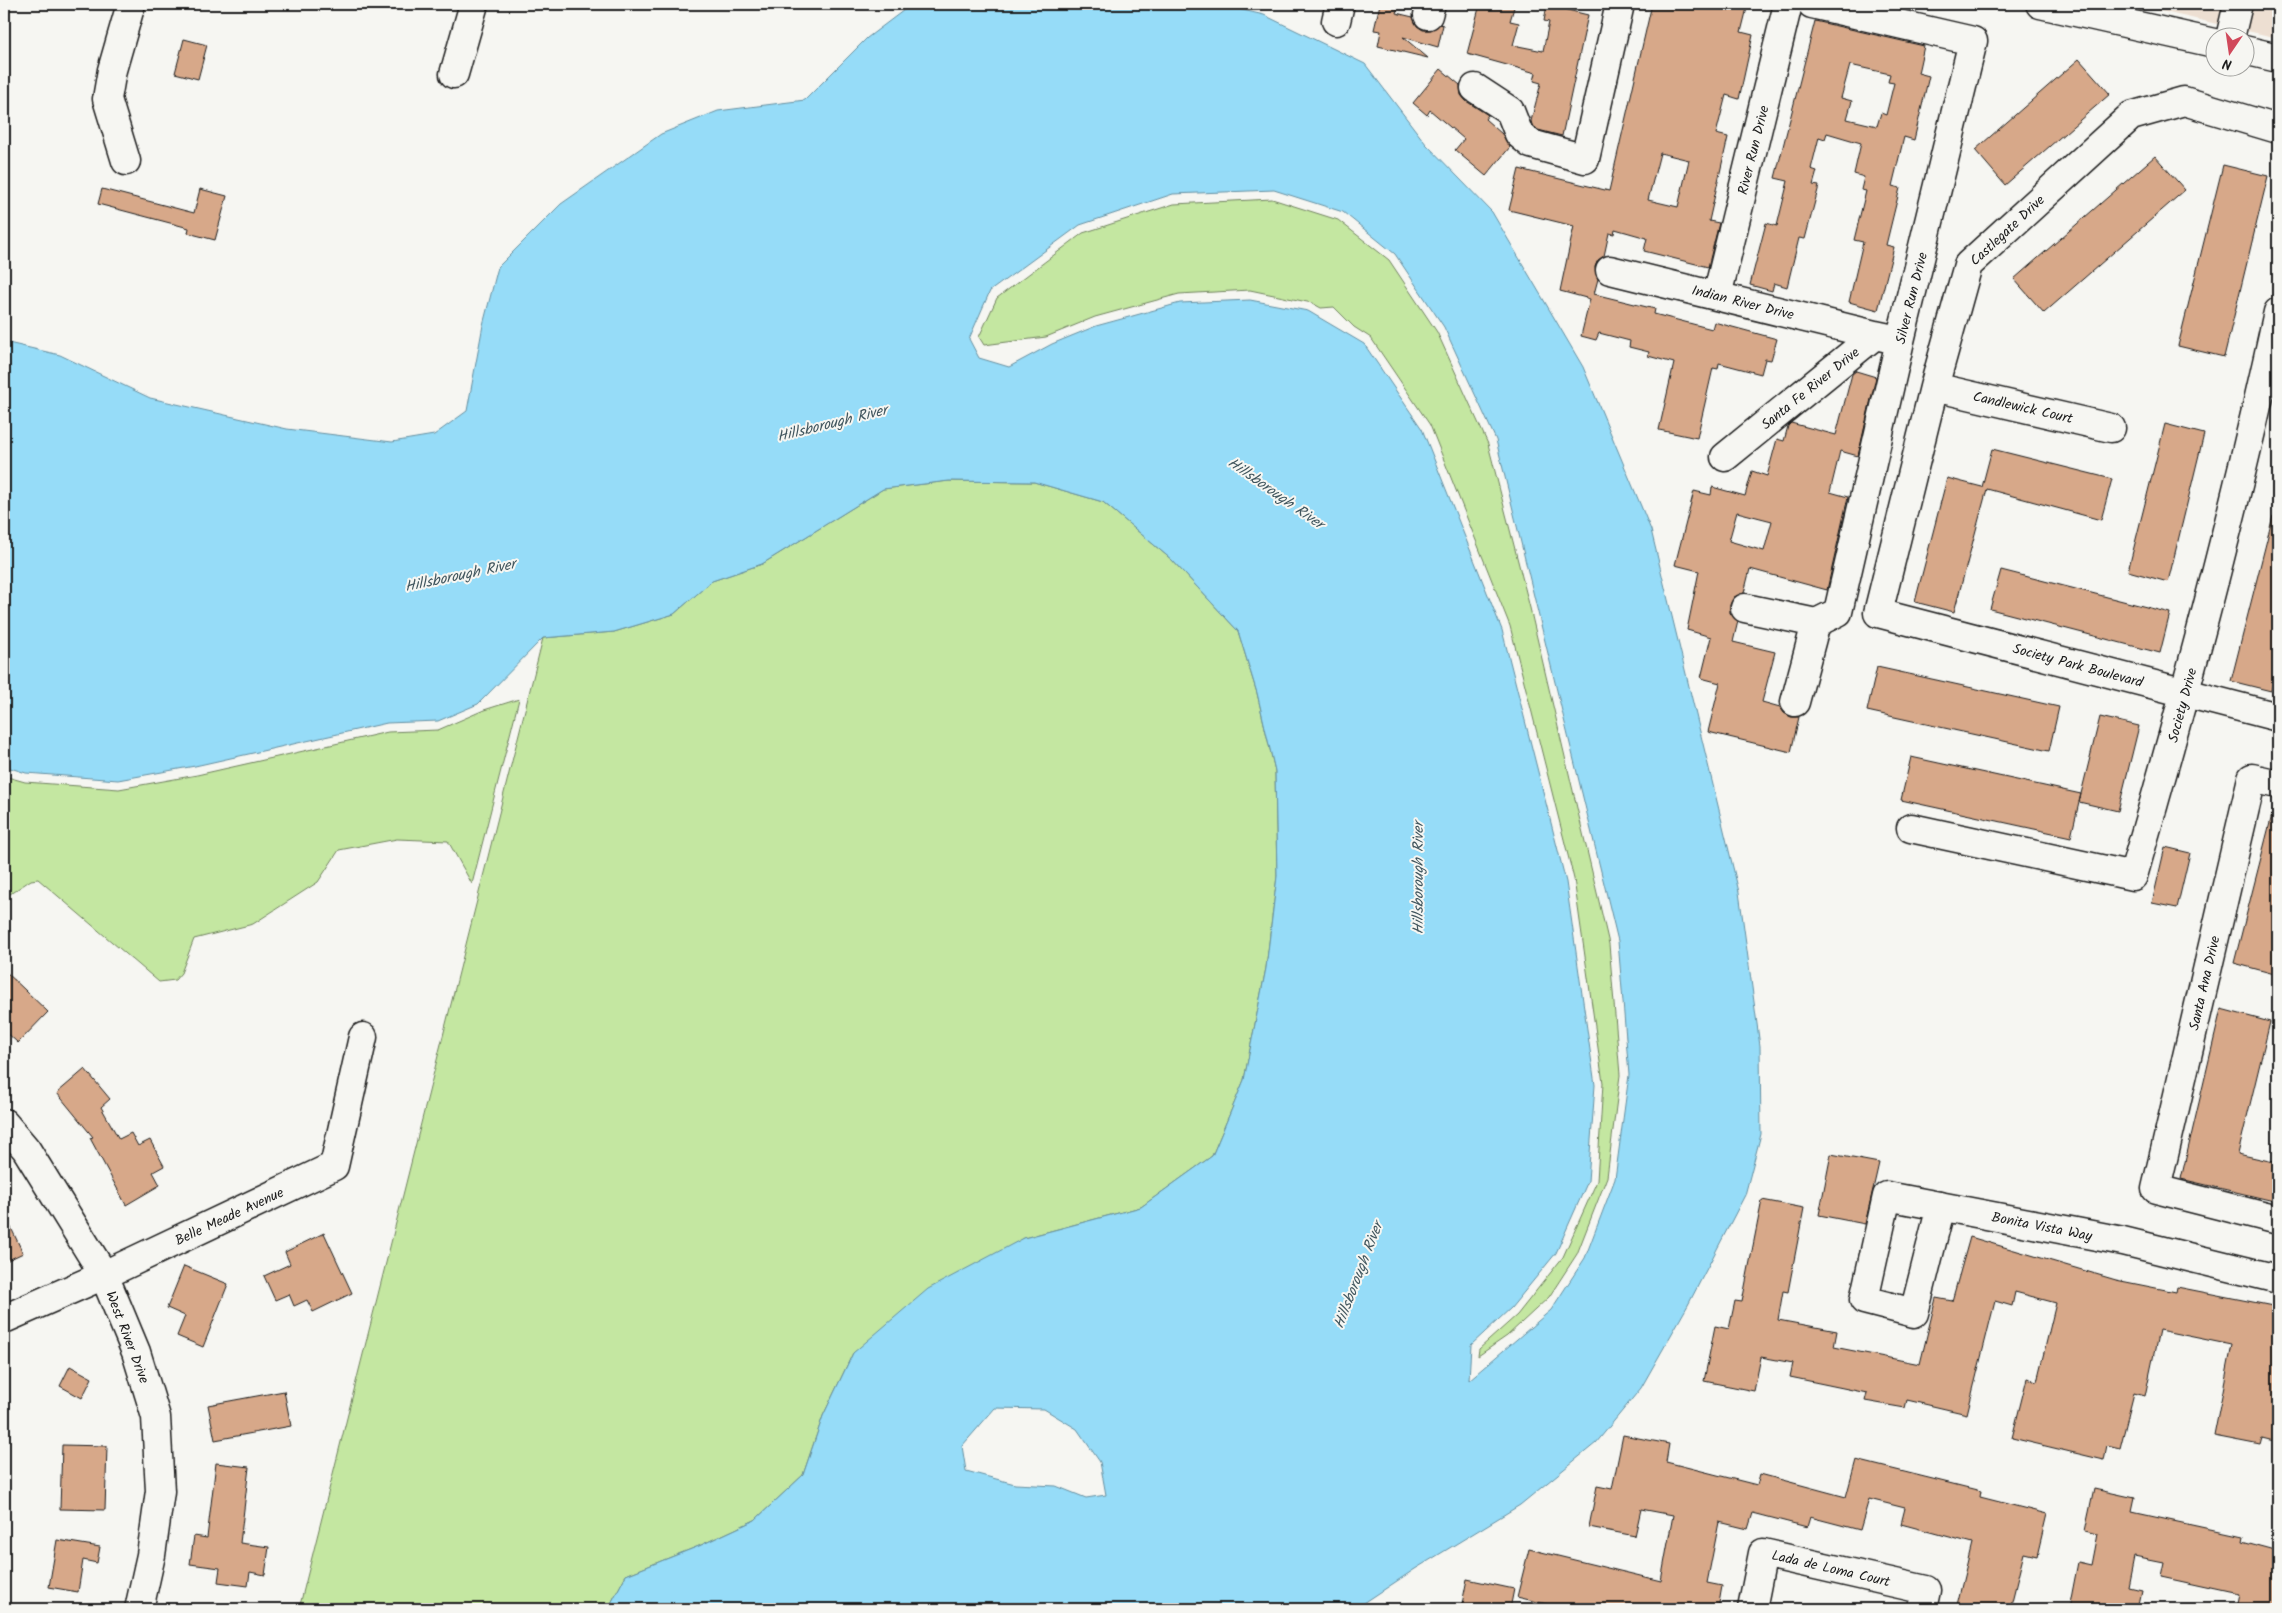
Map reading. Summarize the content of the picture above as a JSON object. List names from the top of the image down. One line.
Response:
{"streets":{"street":["River Run Drive","Castlegate Drive","Silver Run Drive","Indian River Drive","Santa Fe River Drive","Candlewick Court","Society Park Boulevard","Society Drive","Santa Ana Drive","Belle Meade Avenue","Bonita Vista Way","West River Drive","Lada de Loma Court"]},"crossings":[["River Run Drive","Indian River Drive"],["Castlegate Drive","Candlewick Court"],["Castlegate Drive","Society Park Boulevard"],["Silver Run Drive","Indian River Drive"],["Silver Run Drive","Santa Fe River Drive"],["Indian River Drive","Santa Fe River Drive"],["Society Park Boulevard","Society Drive"],["Belle Meade Avenue","West River Drive"]],"water":["Hillsborough River"],"north":"bottom"}
